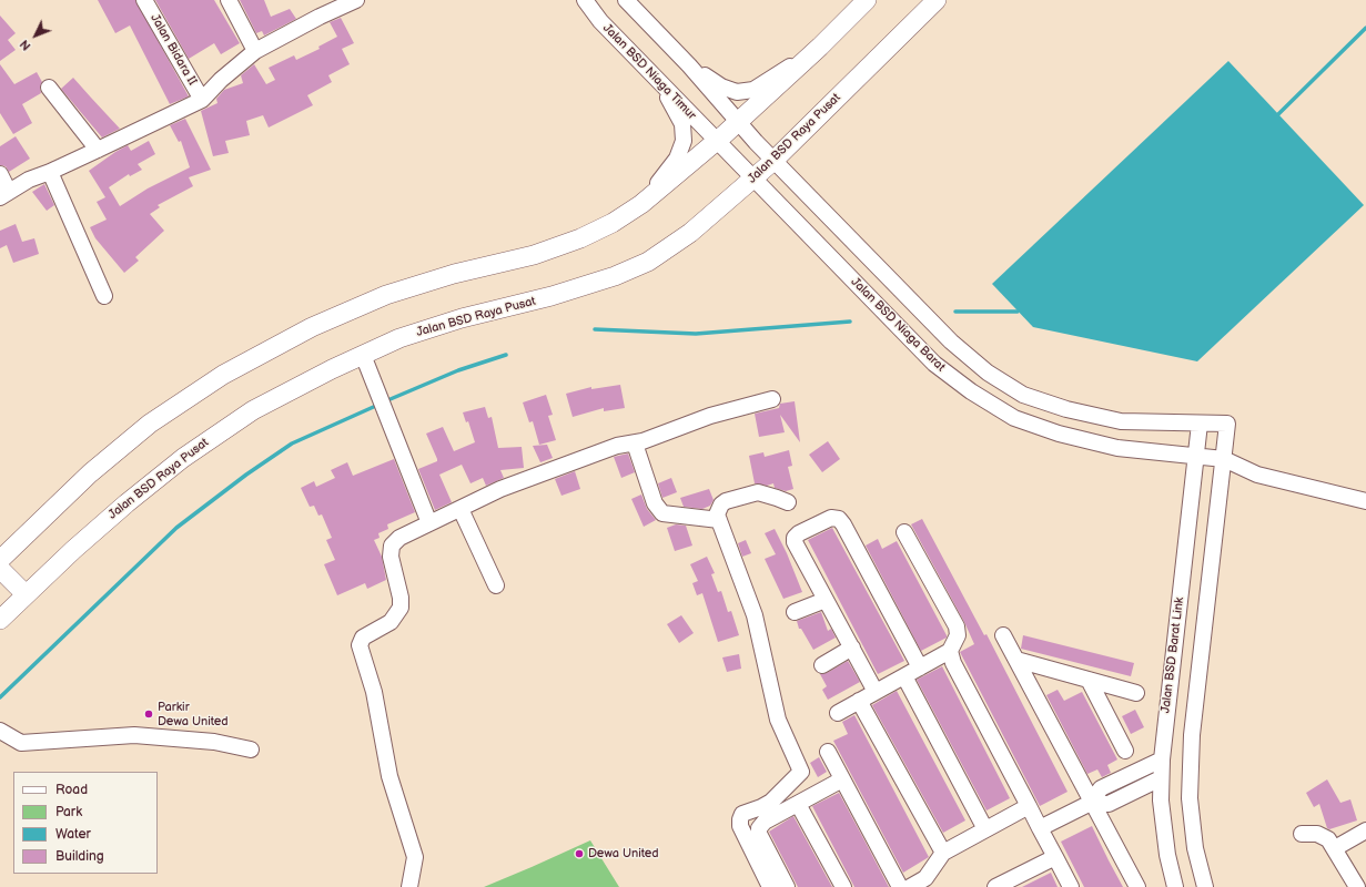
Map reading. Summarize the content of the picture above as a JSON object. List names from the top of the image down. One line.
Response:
{"streets":{"main road":["Jalan BSD Raya Pusat"],"street":["Jalan Bidara II","Jalan BSD Niaga Timur","Jalan BSD Niaga Barat","Jalan BSD Barat Link"]},"crossings":[["Jalan BSD Niaga Timur","Jalan BSD Raya Pusat"],["Jalan BSD Niaga Timur","Jalan BSD Niaga Barat"],["Jalan BSD Raya Pusat","Jalan BSD Niaga Barat"],["Jalan BSD Niaga Barat","Jalan BSD Barat Link"]],"places":["Parkir Dewa United","Dewa United"],"legend":["Road","Park","Water","Building"],"north":"bottom left"}
